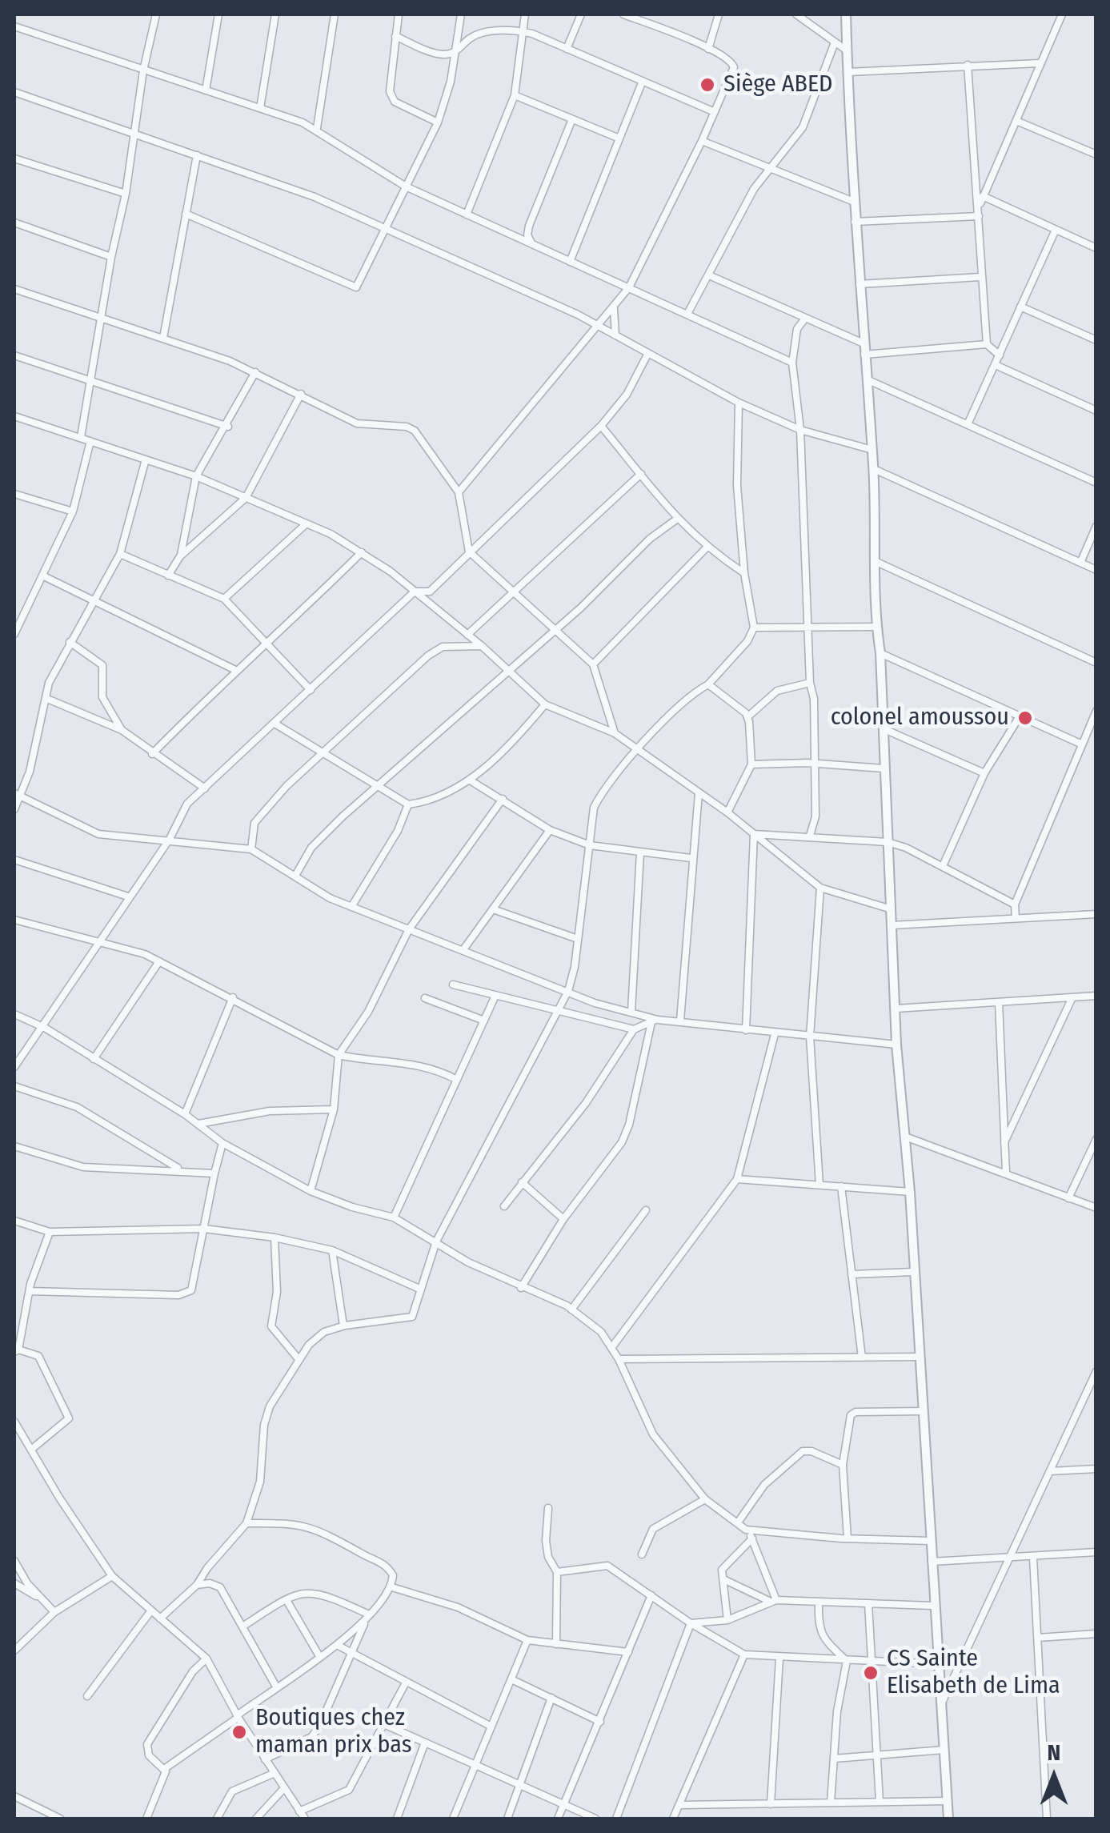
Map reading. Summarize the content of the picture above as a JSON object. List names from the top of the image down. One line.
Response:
{"places":["Siège ABED","colonel amoussou","CS Sainte Elisabeth de Lima","Boutiques chez maman prix bas"],"north":"top"}
